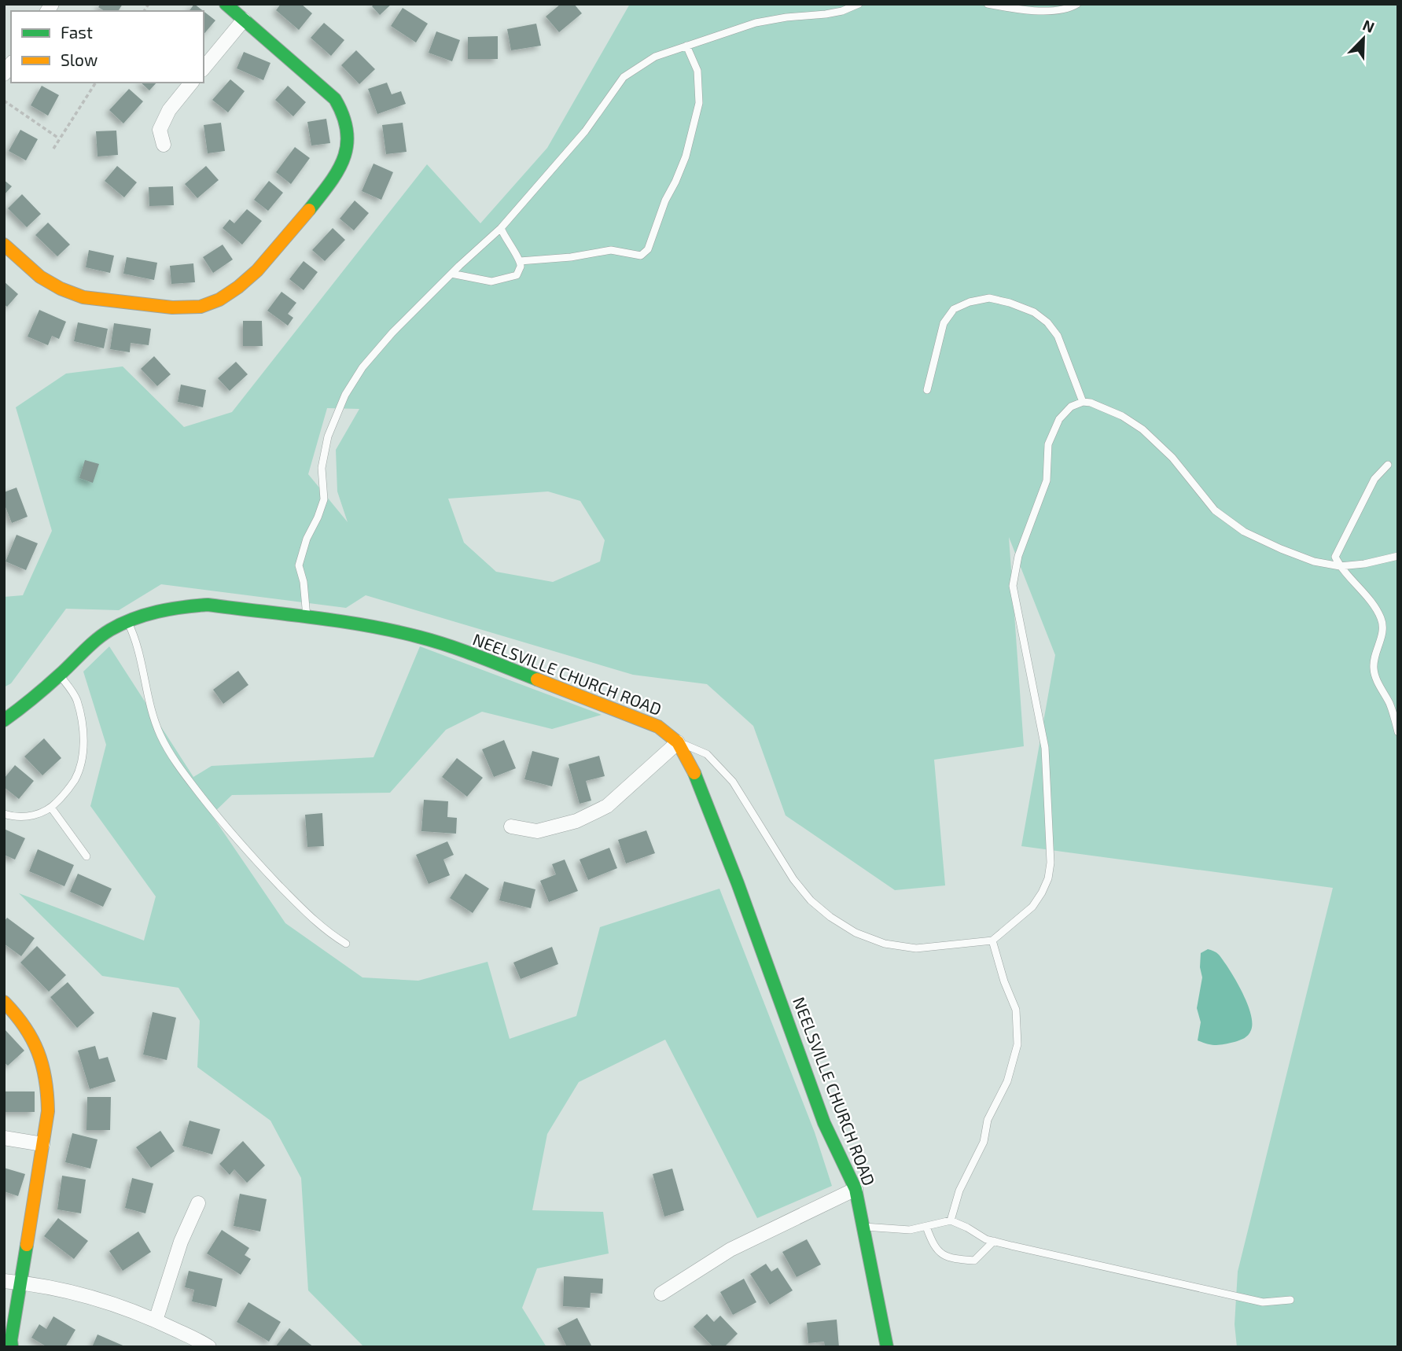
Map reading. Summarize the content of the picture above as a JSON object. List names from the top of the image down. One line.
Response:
{"streets":{"street":["NEELSVILLE CHURCH ROAD"]},"legend":["Fast","Slow"],"north":"top right"}
